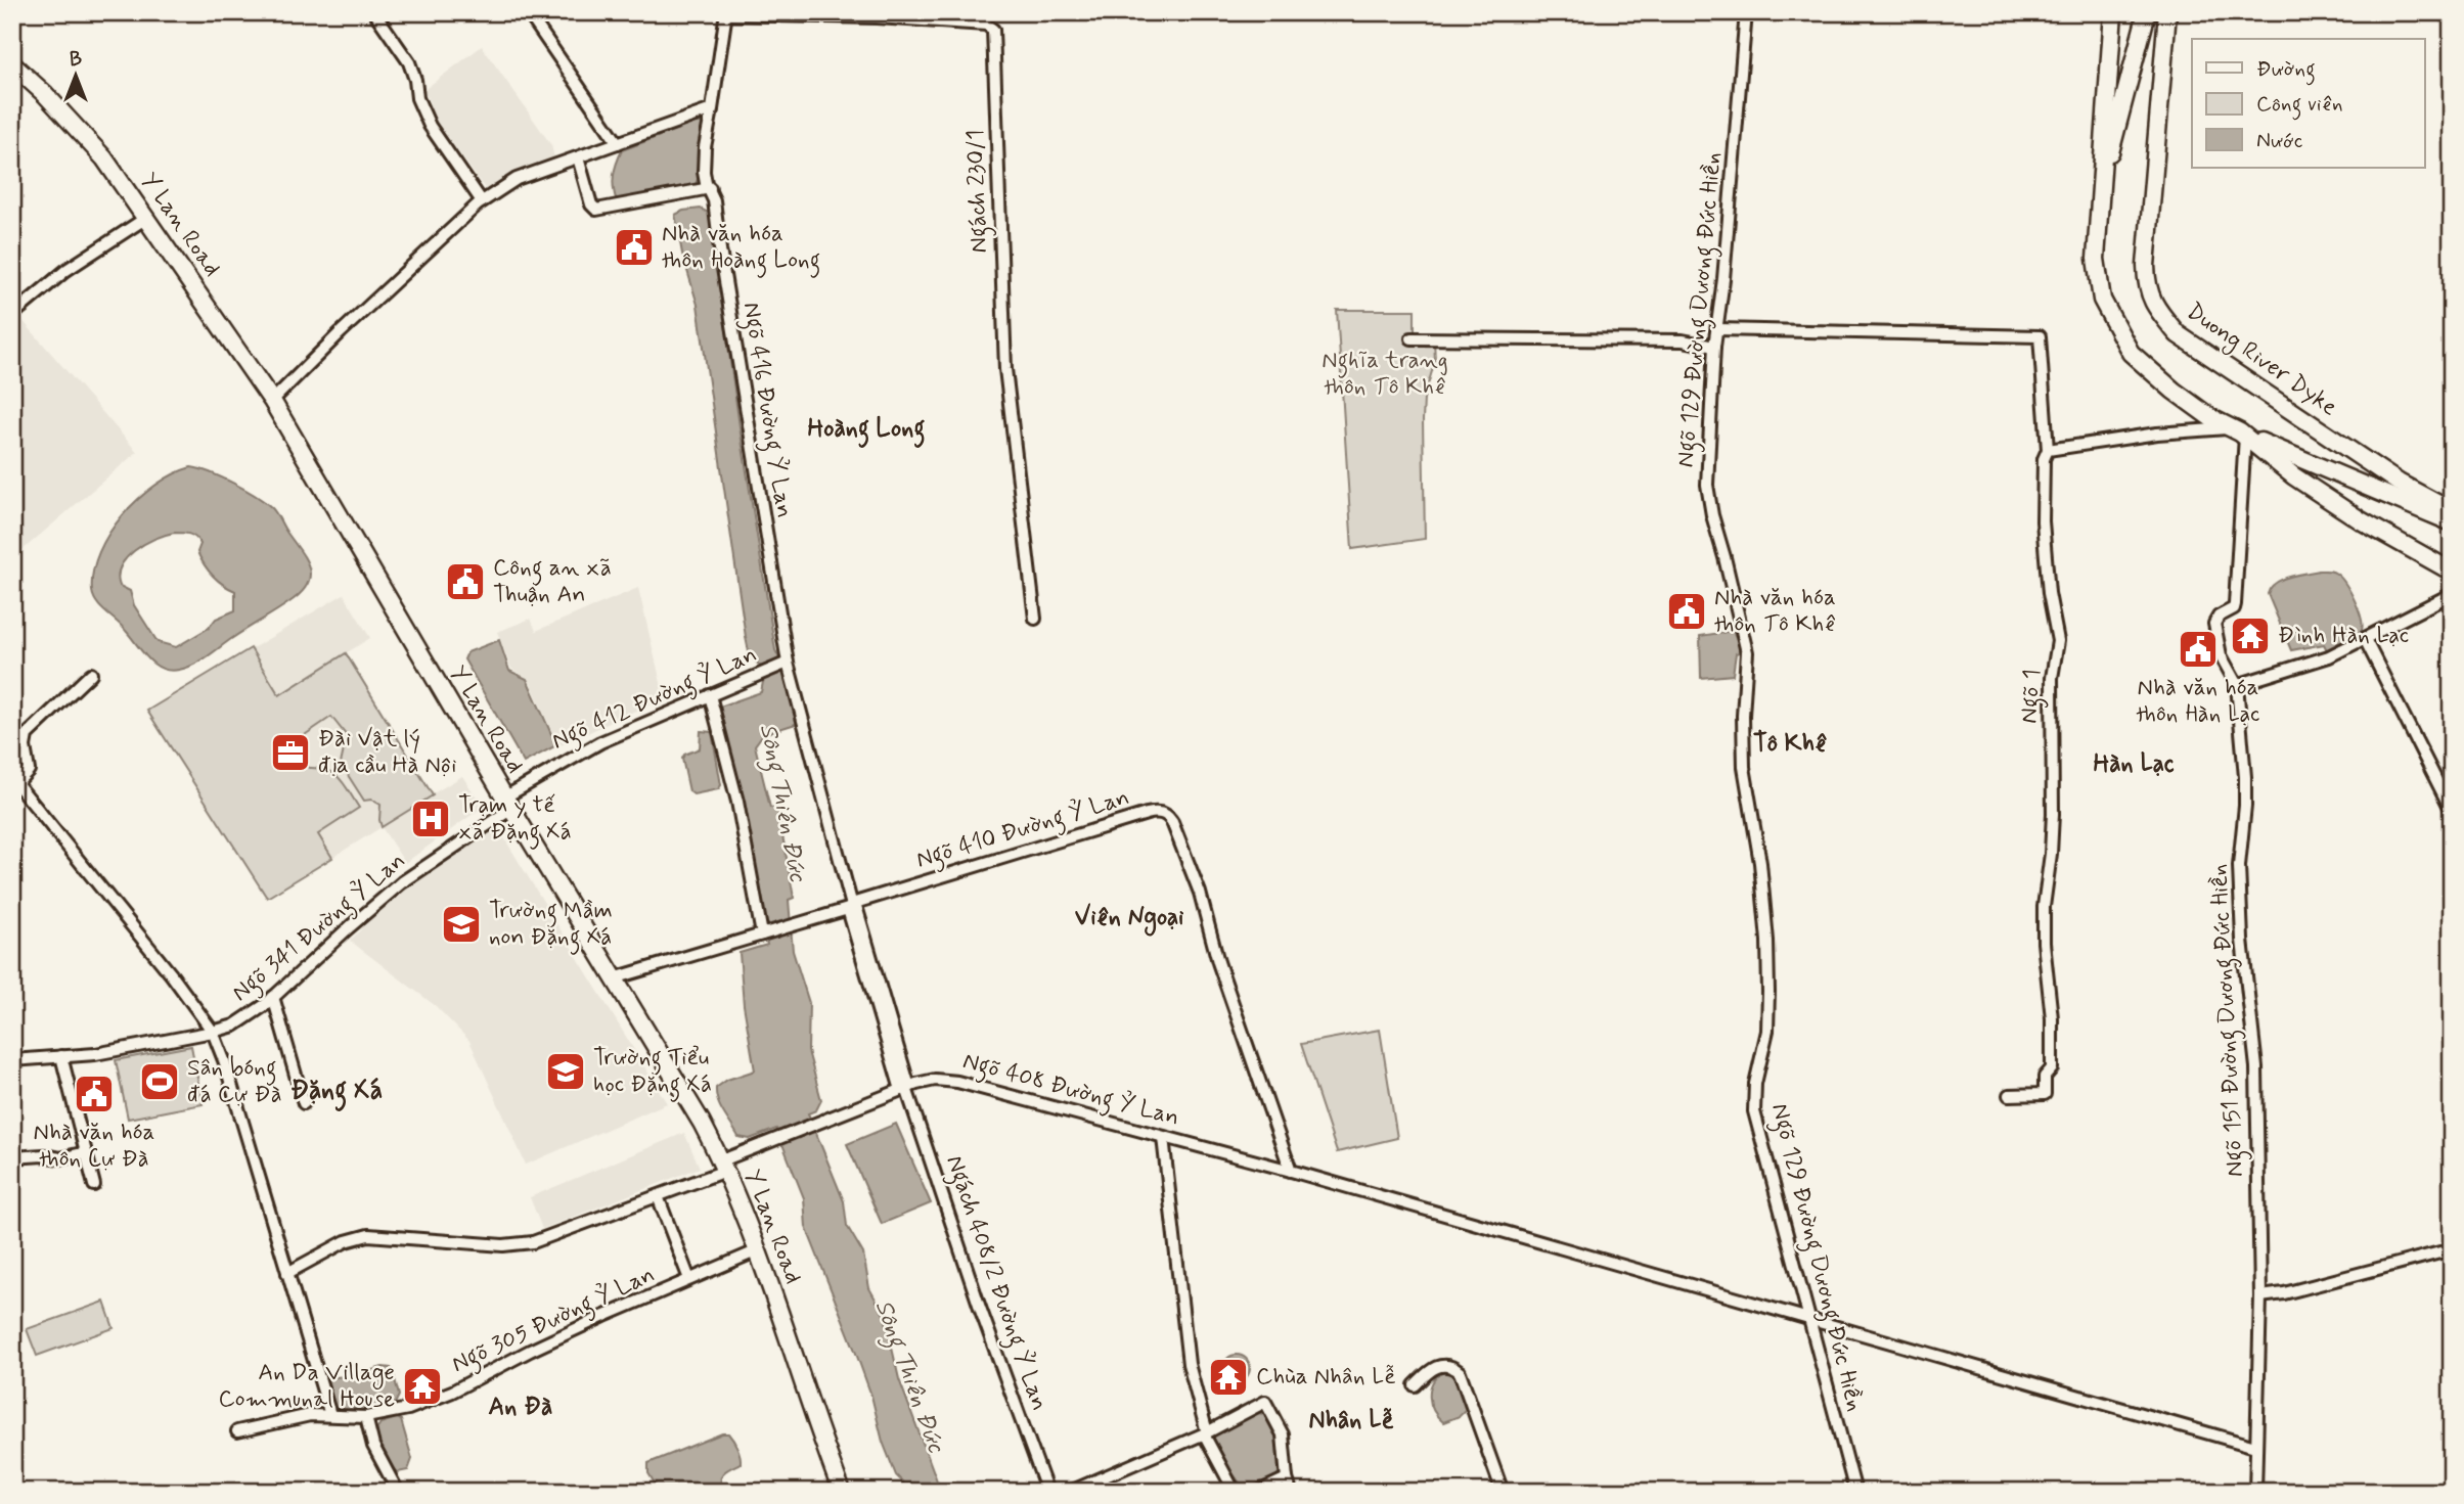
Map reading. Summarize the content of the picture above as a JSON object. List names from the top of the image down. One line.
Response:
{"streets":{"main road":["Y Lan Road","Duong River Dyke"],"street":["Ngách 230/1","Ngõ 129 Đường Dương Đức Hiền","Ngõ 416 Đường Ỷ Lan","Ngõ 1","Ngõ 412 Đường Ỷ Lan","Ngõ 410 Đường Ỷ Lan","Ngõ 341 Đường Ỷ Lan","Ngõ 151 Đường Dương Đức Hiền","Ngõ 408 Đường Ỷ Lan","Ngách 408/2 Đường Ỷ Lan","Ngõ 305 Đường Ỷ Lan"]},"crossings":[["Ngách 230/1","Ngõ 416 Đường Ỷ Lan"],["Y Lan Road","Ngõ 412 Đường Ỷ Lan"],["Y Lan Road","Ngõ 410 Đường Ỷ Lan"],["Y Lan Road","Ngõ 341 Đường Ỷ Lan"],["Y Lan Road","Ngõ 408 Đường Ỷ Lan"],["Y Lan Road","Ngõ 305 Đường Ỷ Lan"],["Ngõ 129 Đường Dương Đức Hiền","Ngõ 408 Đường Ỷ Lan"],["Ngõ 416 Đường Ỷ Lan","Ngõ 412 Đường Ỷ Lan"],["Ngõ 416 Đường Ỷ Lan","Ngõ 410 Đường Ỷ Lan"],["Ngõ 416 Đường Ỷ Lan","Ngách 408/2 Đường Ỷ Lan"],["Ngõ 412 Đường Ỷ Lan","Ngõ 341 Đường Ỷ Lan"],["Ngõ 410 Đường Ỷ Lan","Ngõ 408 Đường Ỷ Lan"],["Ngõ 151 Đường Dương Đức Hiền","Ngõ 408 Đường Ỷ Lan"],["Ngõ 408 Đường Ỷ Lan","Ngách 408/2 Đường Ỷ Lan"]],"districts":["Hoàng Long","Tô Khê","Hàn Lạc","Viên Ngoại","Đặng Xá","An Đà","Nhân Lễ"],"water":["Sông Thiên Đức"],"parks":["Nghĩa trang thôn Tô Khê"],"places":{"public building":["Nhà văn hóa thôn Hoàng Long","Công an xã Thuận An","Nhà văn hóa thôn Tô Khê","Nhà văn hóa thôn Hàn Lạc","Nhà văn hóa thôn Cự Đà"],"temple":["Đình Hàn Lạc","Chùa Nhân Lễ","An Da Village Communal House"],"office":["Đài Vật lý địa cầu Hà Nội"],"hospital":["Trạm y tế xã Đặng Xá"],"school or university":["Trường Mầm non Đặng Xá","Trường Tiểu học Đặng Xá"],"sports":["Sân bóng đá Cự Đà"]},"legend":["Đường","Công viên","Nước"],"north":"top"}
